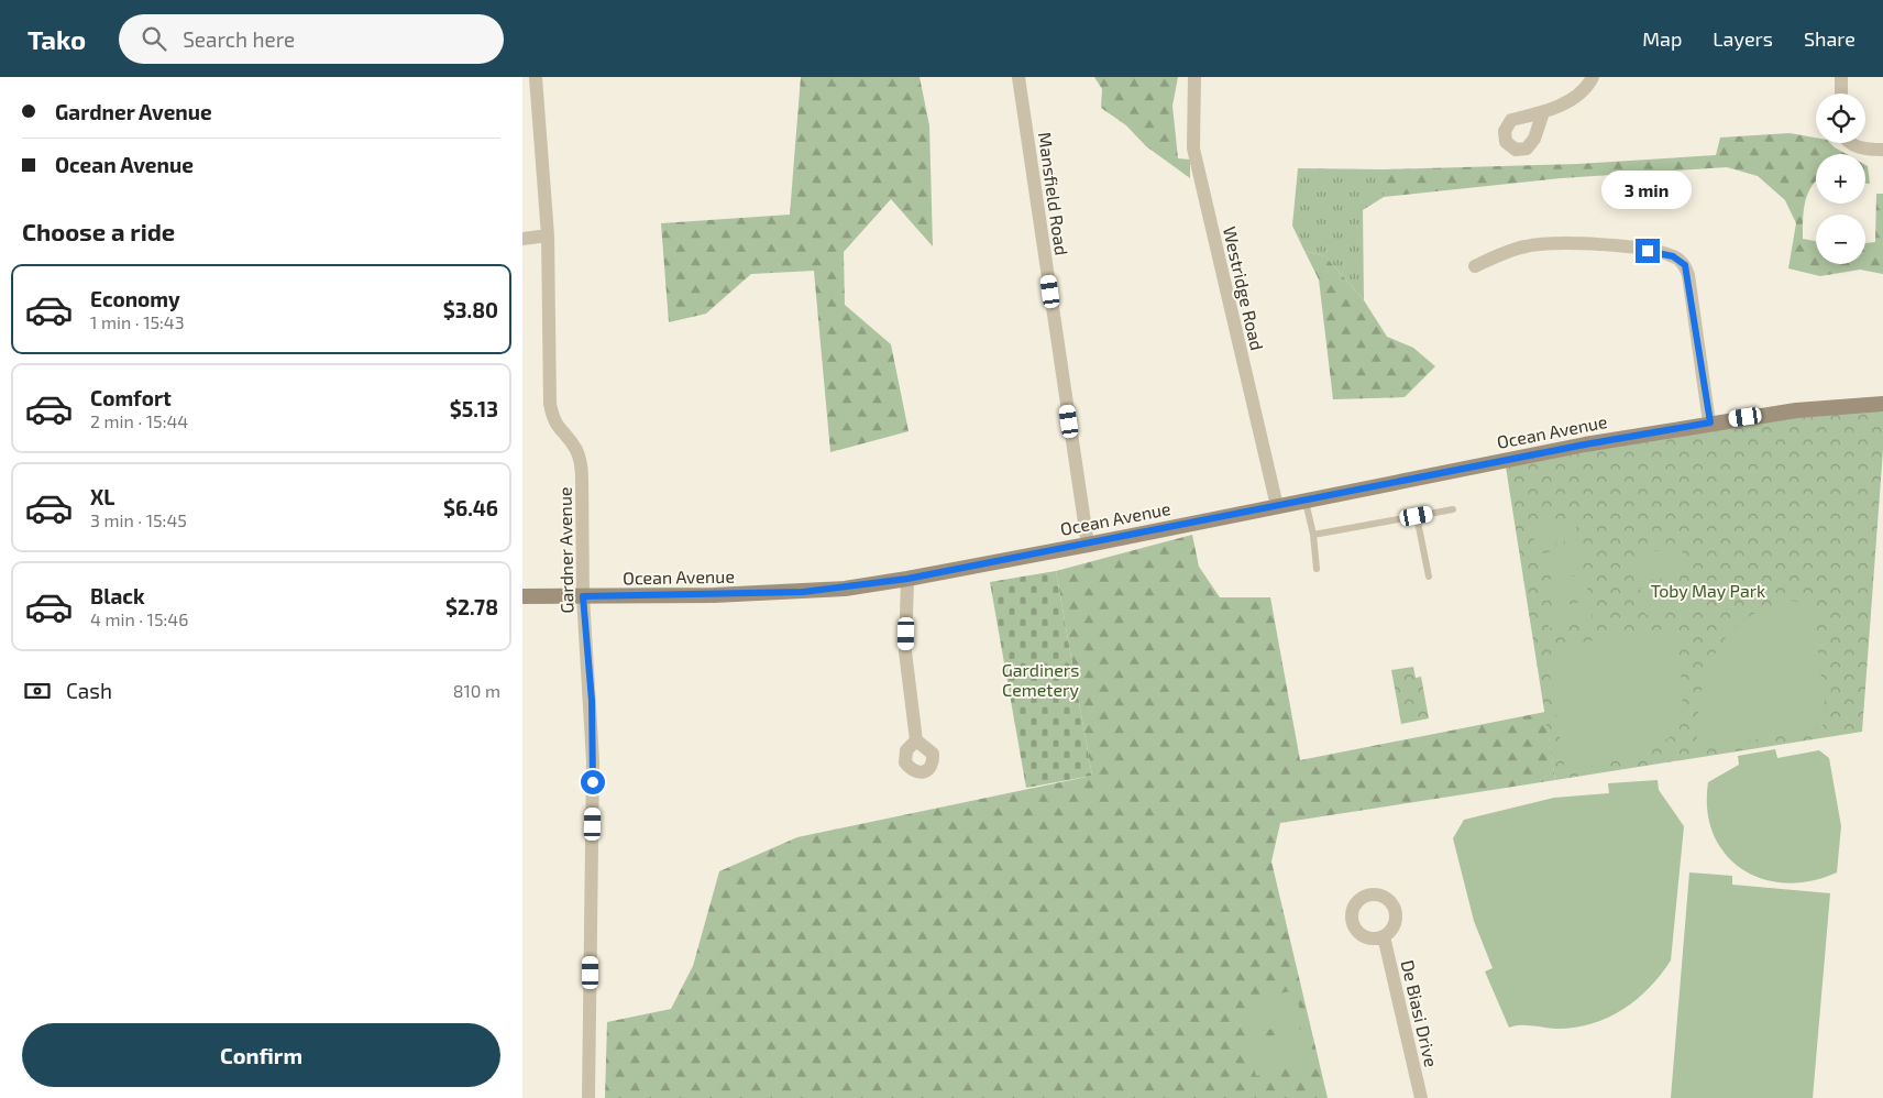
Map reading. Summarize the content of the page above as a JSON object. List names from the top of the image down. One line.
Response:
{"streets":{"main road":["Ocean Avenue"],"street":["Mansfield Road","Westridge Road","Gardner Avenue","De Biasi Drive"]},"crossings":[["Mansfield Road","Ocean Avenue"],["Westridge Road","Ocean Avenue"],["Ocean Avenue","Gardner Avenue"]],"parks":["Toby May Park","Gardiners Cemetery"],"page":{"header":"Tako","search":"Search here","nav":["Map","Layers","Share"],"banner":["Gardner Avenue","Ocean Avenue"],"map_buttons":["+","−"],"bubble":"3 min","heading":"Choose a ride","list":[{"name":"Economy","note":"1 min · 15:43","value":"$3.80"},{"name":"Comfort","note":"2 min · 15:44","value":"$5.13"},{"name":"XL","note":"3 min · 15:45","value":"$6.46"},{"name":"Black","note":"4 min · 15:46","value":"$2.78"}],"pay":["Cash","810 m"],"buttons":"Confirm"}}
